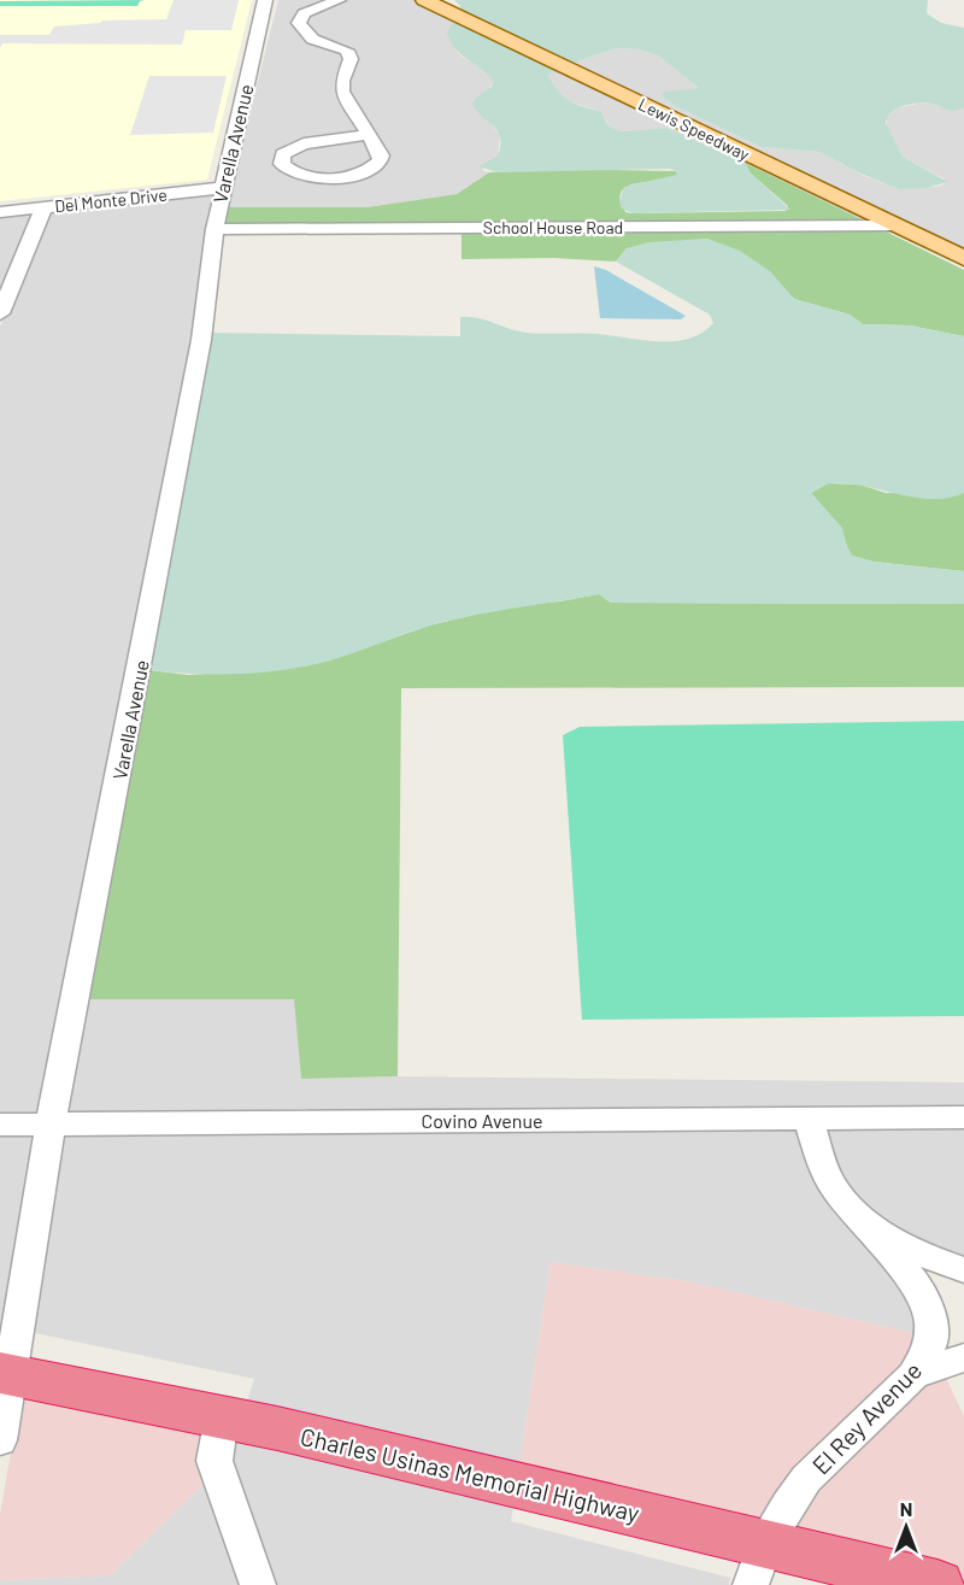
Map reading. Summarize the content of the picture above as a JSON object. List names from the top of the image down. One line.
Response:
{"streets":{"highway":["Charles Usinas Memorial Highway"],"main road":["Lewis Speedway"],"street":["Varella Avenue","Del Monte Drive","School House Road","Covino Avenue","El Rey Avenue"]},"crossings":[["Lewis Speedway","School House Road"],["Varella Avenue","Del Monte Drive"],["Varella Avenue","School House Road"],["Varella Avenue","Covino Avenue"],["Varella Avenue","Charles Usinas Memorial Highway"],["El Rey Avenue","Charles Usinas Memorial Highway"]],"north":"top"}
